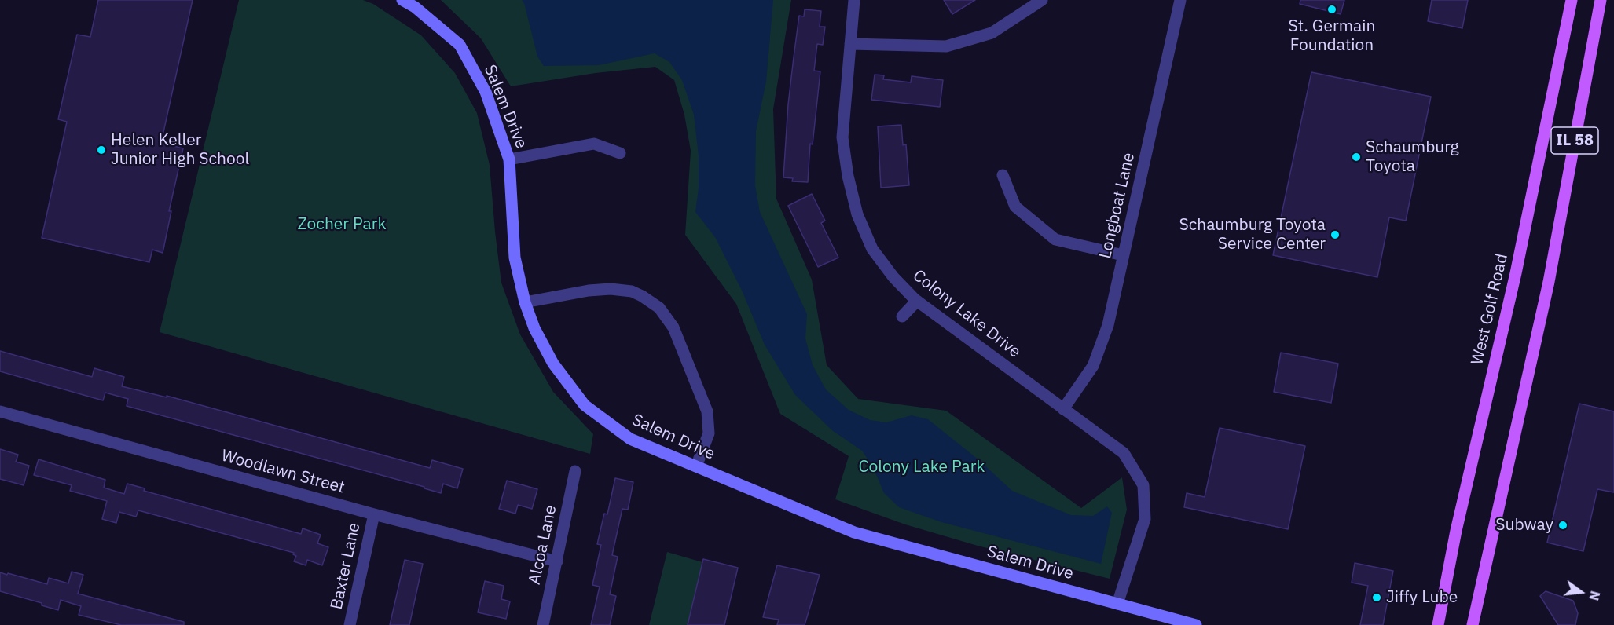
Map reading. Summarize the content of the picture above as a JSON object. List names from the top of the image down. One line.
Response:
{"streets":{"main road":["IL 58","West Golf Road"],"street":["Salem Drive","Longboat Lane","Colony Lake Drive","Woodlawn Street","Alcoa Lane","Baxter Lane"]},"crossings":[["Salem Drive","Colony Lake Drive"],["Longboat Lane","Colony Lake Drive"],["Woodlawn Street","Alcoa Lane"],["Woodlawn Street","Baxter Lane"]],"parks":["Zocher Park","Colony Lake Park"],"places":["St. Germain Foundation","Helen Keller Junior High School","Schaumburg Toyota","Schaumburg Toyota Service Center","Subway","Jiffy Lube"],"north":"right"}
